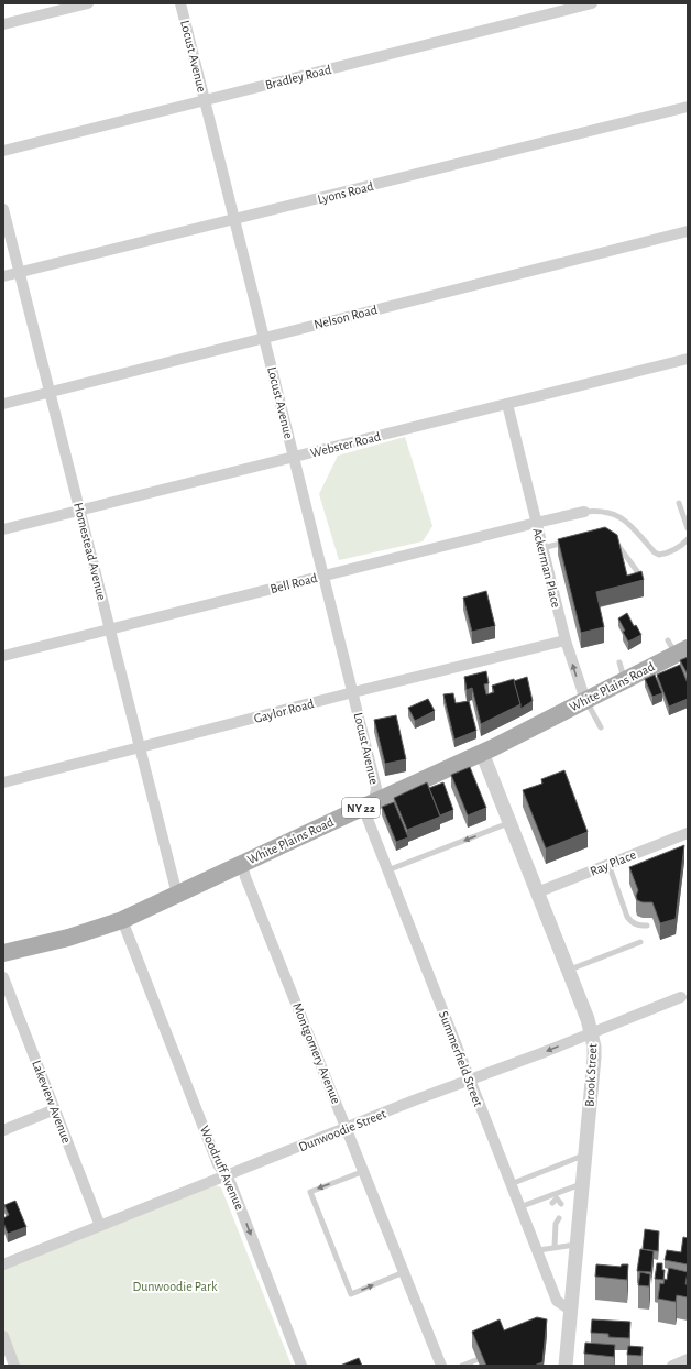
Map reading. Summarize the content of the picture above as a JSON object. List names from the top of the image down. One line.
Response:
{"streets":{"main road":["White Plains Road","NY 22"],"street":["Locust Avenue","Bradley Road","Lyons Road","Nelson Road","Webster Road","Homestead Avenue","Ackerman Place","Bell Road","Gaylor Road","Ray Place","Montgomery Avenue","Summerfield Street","Brook Street","Lakeview Avenue","Dunwoodie Street","Woodruff Avenue"]},"crossings":[["Locust Avenue","Bradley Road"],["Locust Avenue","Lyons Road"],["Locust Avenue","Nelson Road"],["Locust Avenue","Webster Road"],["Locust Avenue","Bell Road"],["Locust Avenue","White Plains Road"],["Locust Avenue","Gaylor Road"],["Locust Avenue","Summerfield Street"],["Lyons Road","Homestead Avenue"],["Nelson Road","Homestead Avenue"],["Webster Road","Homestead Avenue"],["Webster Road","Ackerman Place"],["Homestead Avenue","Bell Road"],["Homestead Avenue","White Plains Road"],["Homestead Avenue","Gaylor Road"],["Ackerman Place","Bell Road"],["Ackerman Place","White Plains Road"],["Ackerman Place","Gaylor Road"],["White Plains Road","Montgomery Avenue"],["White Plains Road","Summerfield Street"],["White Plains Road","Brook Street"],["White Plains Road","Woodruff Avenue"],["Ray Place","Brook Street"],["Montgomery Avenue","Dunwoodie Street"],["Summerfield Street","Brook Street"],["Summerfield Street","Dunwoodie Street"],["Brook Street","Dunwoodie Street"],["Lakeview Avenue","Dunwoodie Street"],["Dunwoodie Street","Woodruff Avenue"]],"one_way":["Woodruff Avenue"],"parks":["Dunwoodie Park"]}
